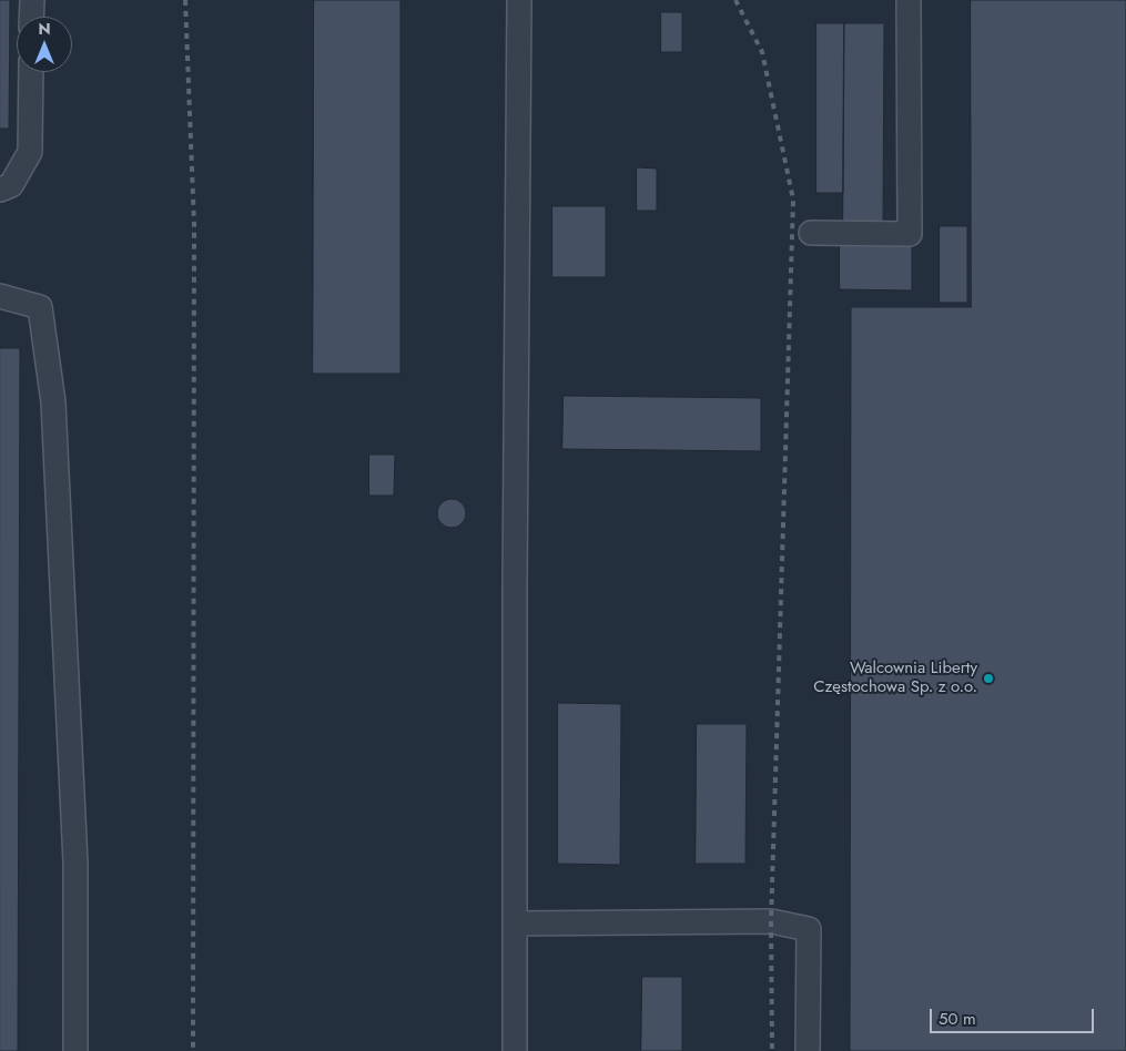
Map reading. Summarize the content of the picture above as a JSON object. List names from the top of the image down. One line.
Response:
{"places":["Walcownia Liberty Częstochowa Sp. z o.o."],"scale_bar":"50 m","north":"top"}
